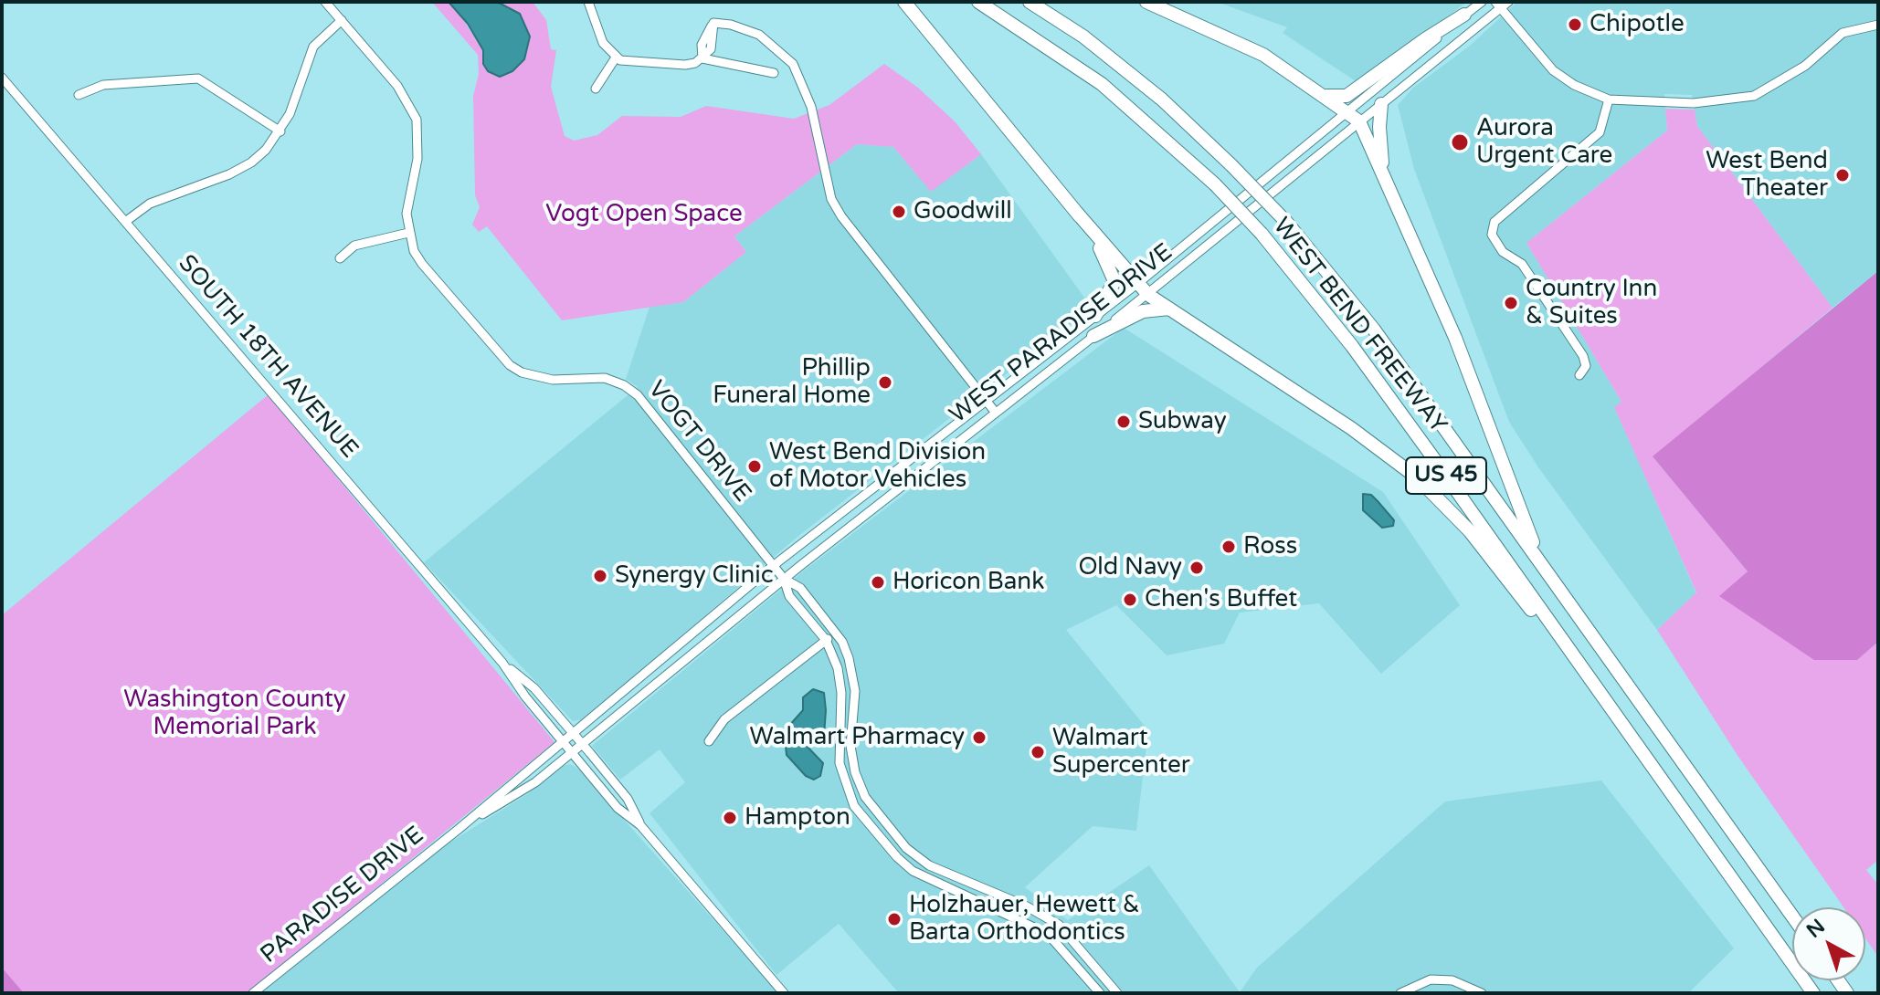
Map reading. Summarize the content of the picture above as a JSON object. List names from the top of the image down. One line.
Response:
{"streets":{"highway":["WEST BEND FREEWAY","US 45"],"street":["WEST PARADISE DRIVE","SOUTH 18TH AVENUE","VOGT DRIVE","PARADISE DRIVE"]},"crossings":[["WEST PARADISE DRIVE","SOUTH 18TH AVENUE"],["WEST PARADISE DRIVE","VOGT DRIVE"],["WEST PARADISE DRIVE","PARADISE DRIVE"],["SOUTH 18TH AVENUE","PARADISE DRIVE"]],"parks":["Vogt Open Space","Washington County Memorial Park"],"places":["Chipotle","Aurora Urgent Care","West Bend Theater","Goodwill","Country Inn & Suites","Phillip Funeral Home","Subway","West Bend Division of Motor Vehicles","Ross","Old Navy","Synergy Clinic","Horicon Bank","Chen's Buffet","Walmart Pharmacy","Walmart Supercenter","Hampton","Holzhauer, Hewett & Barta Orthodontics"],"north":"top left"}
